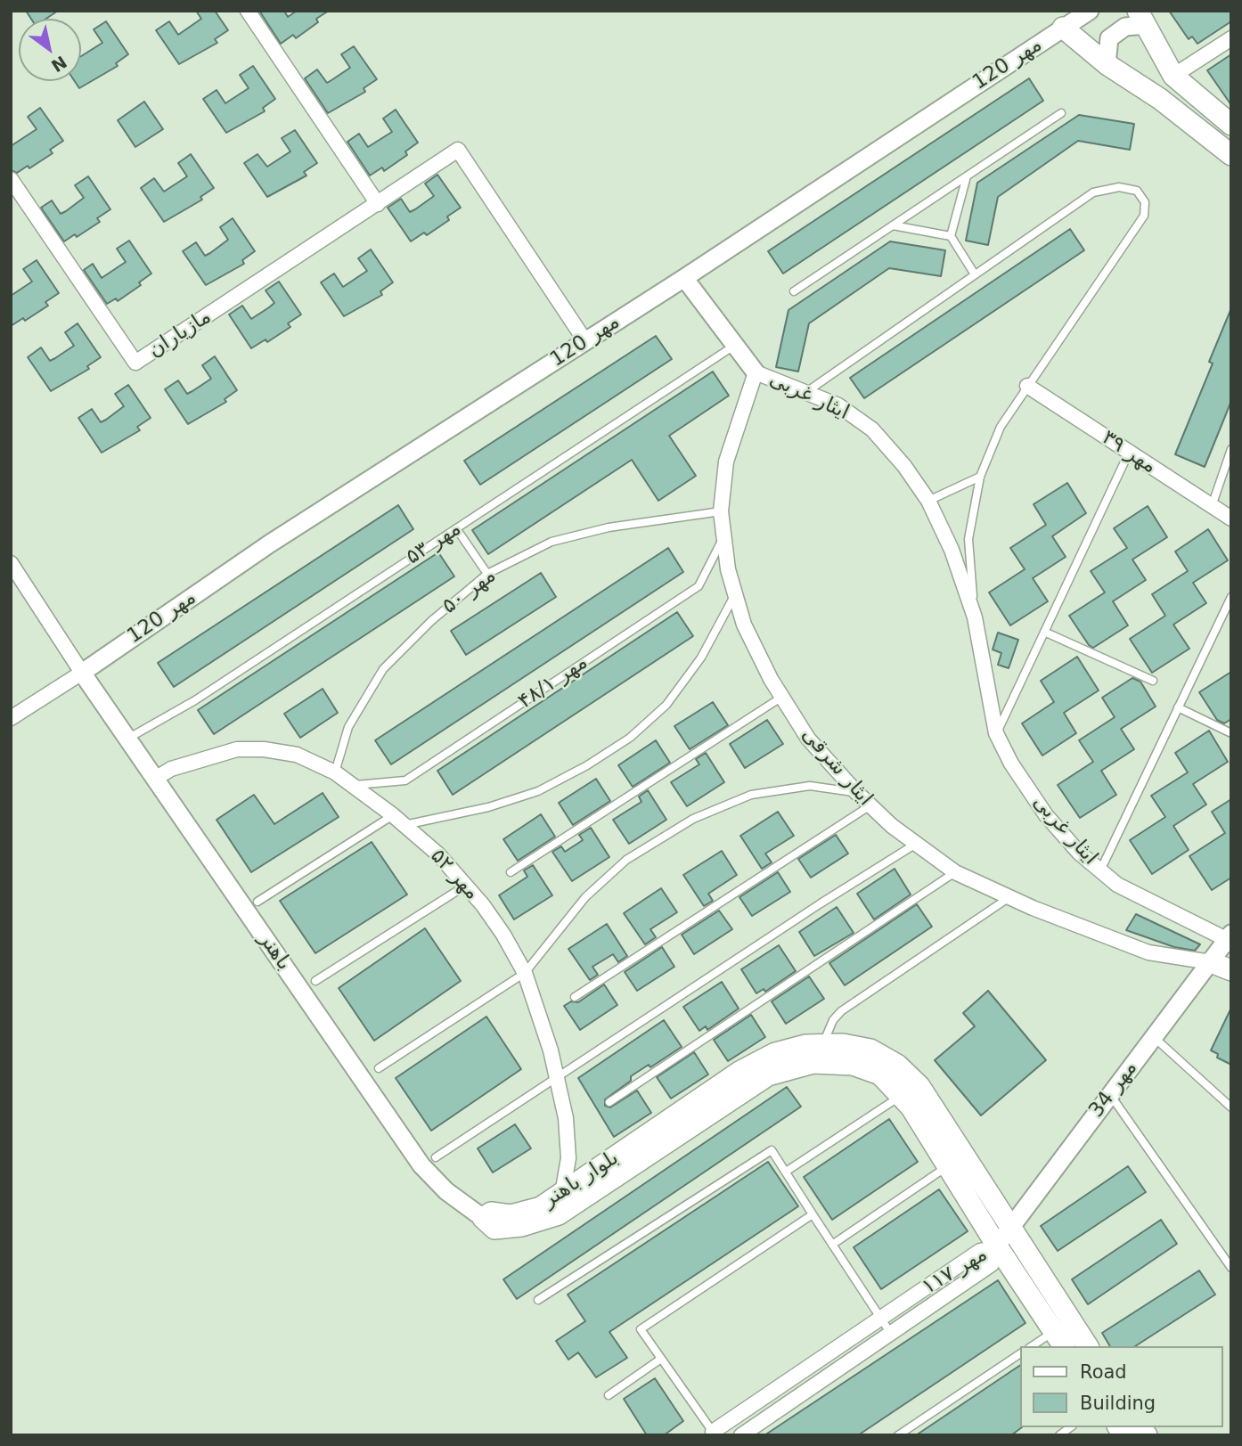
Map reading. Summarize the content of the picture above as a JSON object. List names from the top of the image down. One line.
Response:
{"streets":{"main road":["بلوار باهنر"],"street":["مهر 120","مازیاران","ایثار غربی","مهر ۳۹","ایثار شرقی","مهر ۵۲","باهنر","مهر 34","مهر ۱۱۷"],"lane":["مهر ۵۳","مهر ۵۰","مهر ۴۸/۱"]},"crossings":[["مهر 120","مازیاران"],["مهر 120","ایثار غربی"],["مهر 120","باهنر"],["ایثار غربی","مهر ۳۹"],["ایثار غربی","مهر ۵۳"],["ایثار غربی","ایثار شرقی"],["ایثار غربی","مهر 34"],["مهر ۵۳","باهنر"],["مهر ۵۰","ایثار شرقی"],["مهر ۵۰","مهر ۵۲"],["مهر ۴۸/۱","ایثار شرقی"],["مهر ۴۸/۱","مهر ۵۲"],["ایثار شرقی","مهر 34"],["مهر ۵۲","باهنر"],["مهر ۵۲","بلوار باهنر"],["باهنر","بلوار باهنر"],["مهر 34","بلوار باهنر"],["مهر 34","مهر ۱۱۷"],["بلوار باهنر","مهر ۱۱۷"]],"legend":["Road","Building"],"north":"bottom right"}
